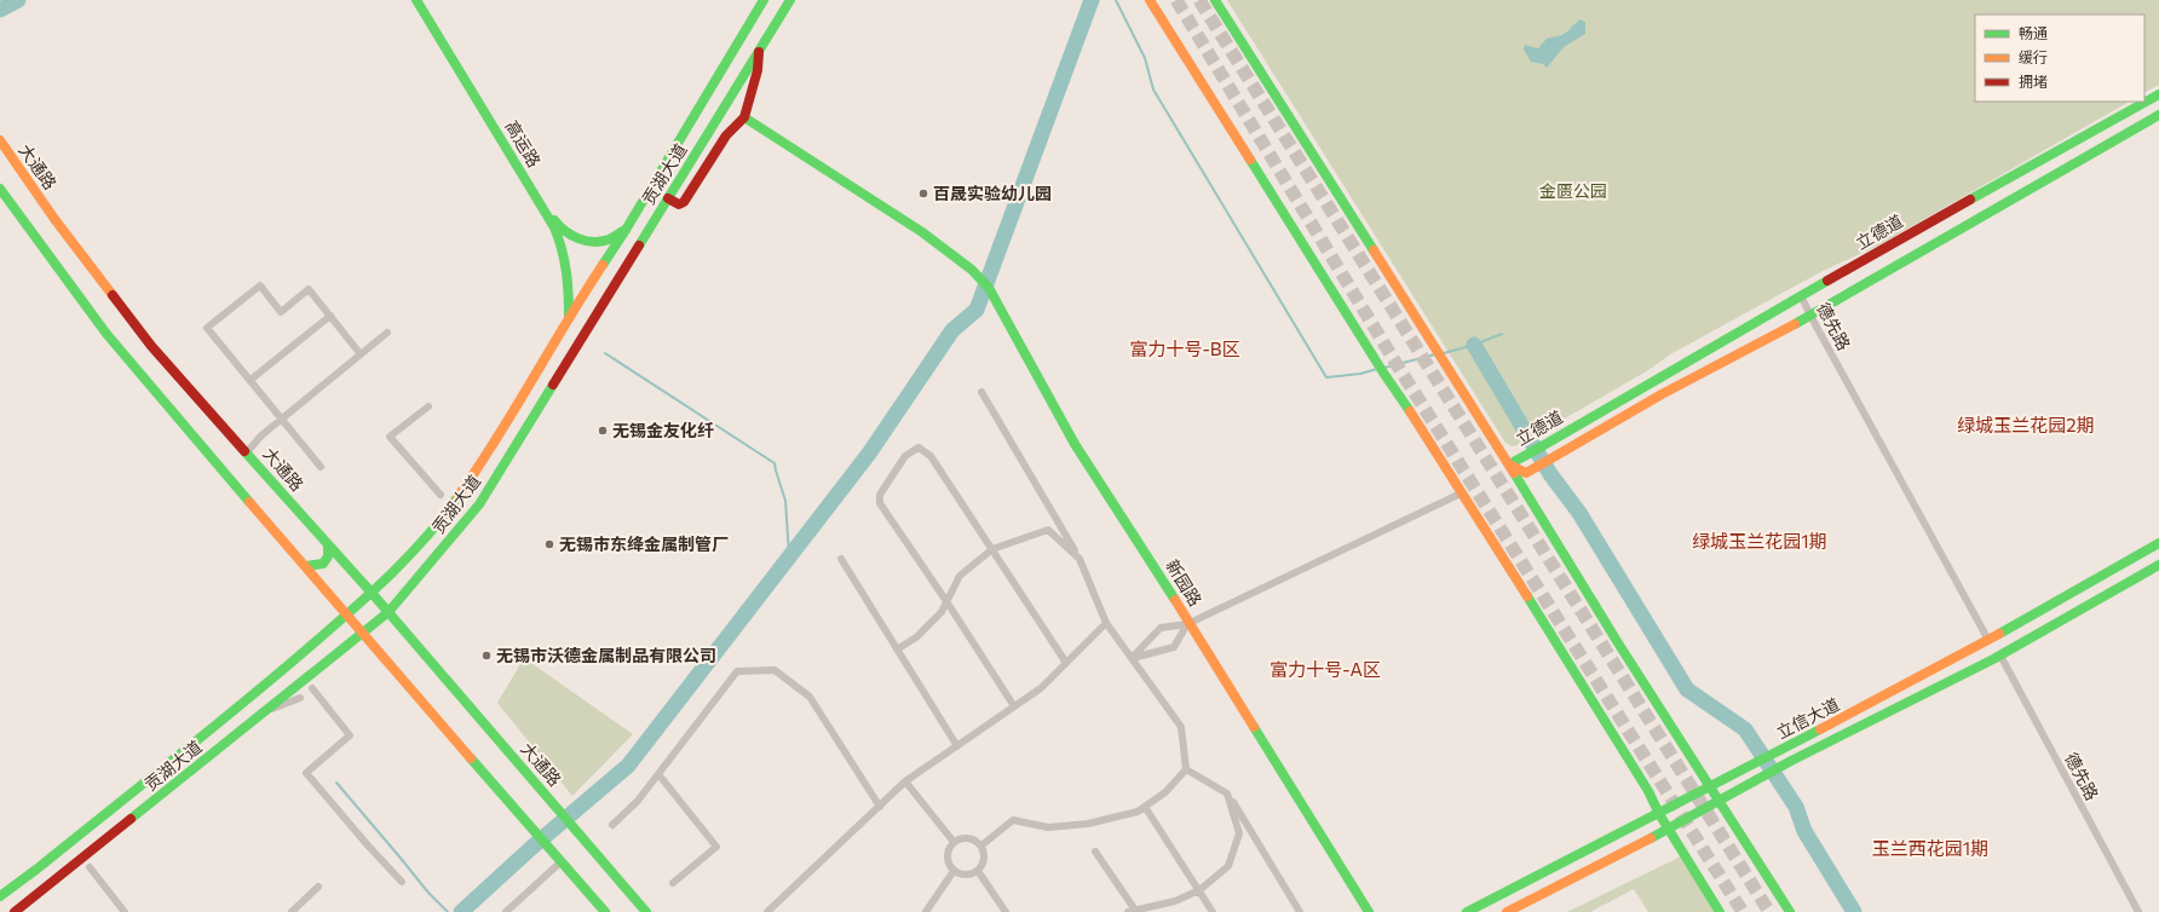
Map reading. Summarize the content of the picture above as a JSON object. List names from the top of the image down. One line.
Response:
{"streets":{"street":["高运路","大通路","贡湖大道","立德道","德先路","新园路","立信大道"]},"crossings":[["高运路","贡湖大道"],["大通路","贡湖大道"],["立德道","德先路"],["德先路","立信大道"]],"districts":["富力十号-B区","绿城玉兰花园2期","绿城玉兰花园1期","富力十号-A区","玉兰西花园1期"],"parks":["金匮公园"],"places":["百晟实验幼儿园","无锡金友化纤","无锡市东绛金属制管厂","无锡市沃德金属制品有限公司"],"legend":["畅通","缓行","拥堵"]}
